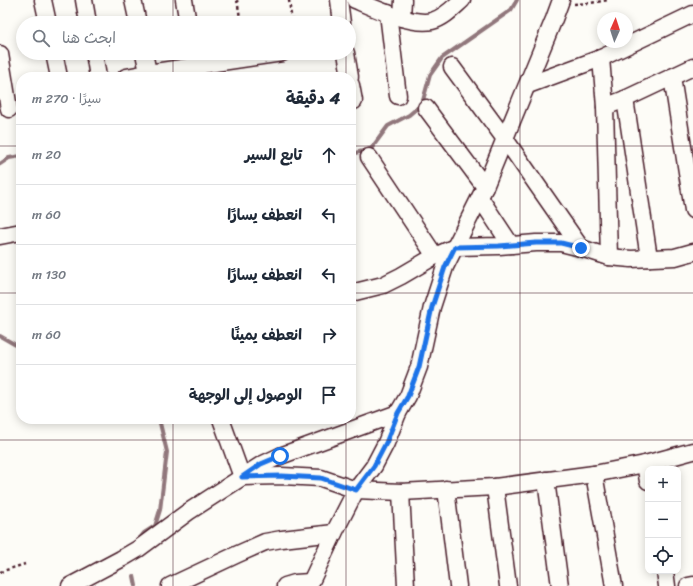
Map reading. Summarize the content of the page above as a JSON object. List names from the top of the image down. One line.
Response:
{"north":"top","page":{"search":"ابحث هنا","heading":["4 دقيقة","سيرًا · 270 m"],"list":[["تابع السير","20 m"],["انعطف يسارًا","60 m"],["انعطف يسارًا","130 m"],["انعطف يمينًا","60 m"],"الوصول إلى الوجهة"],"map_buttons":["+","−"]}}
